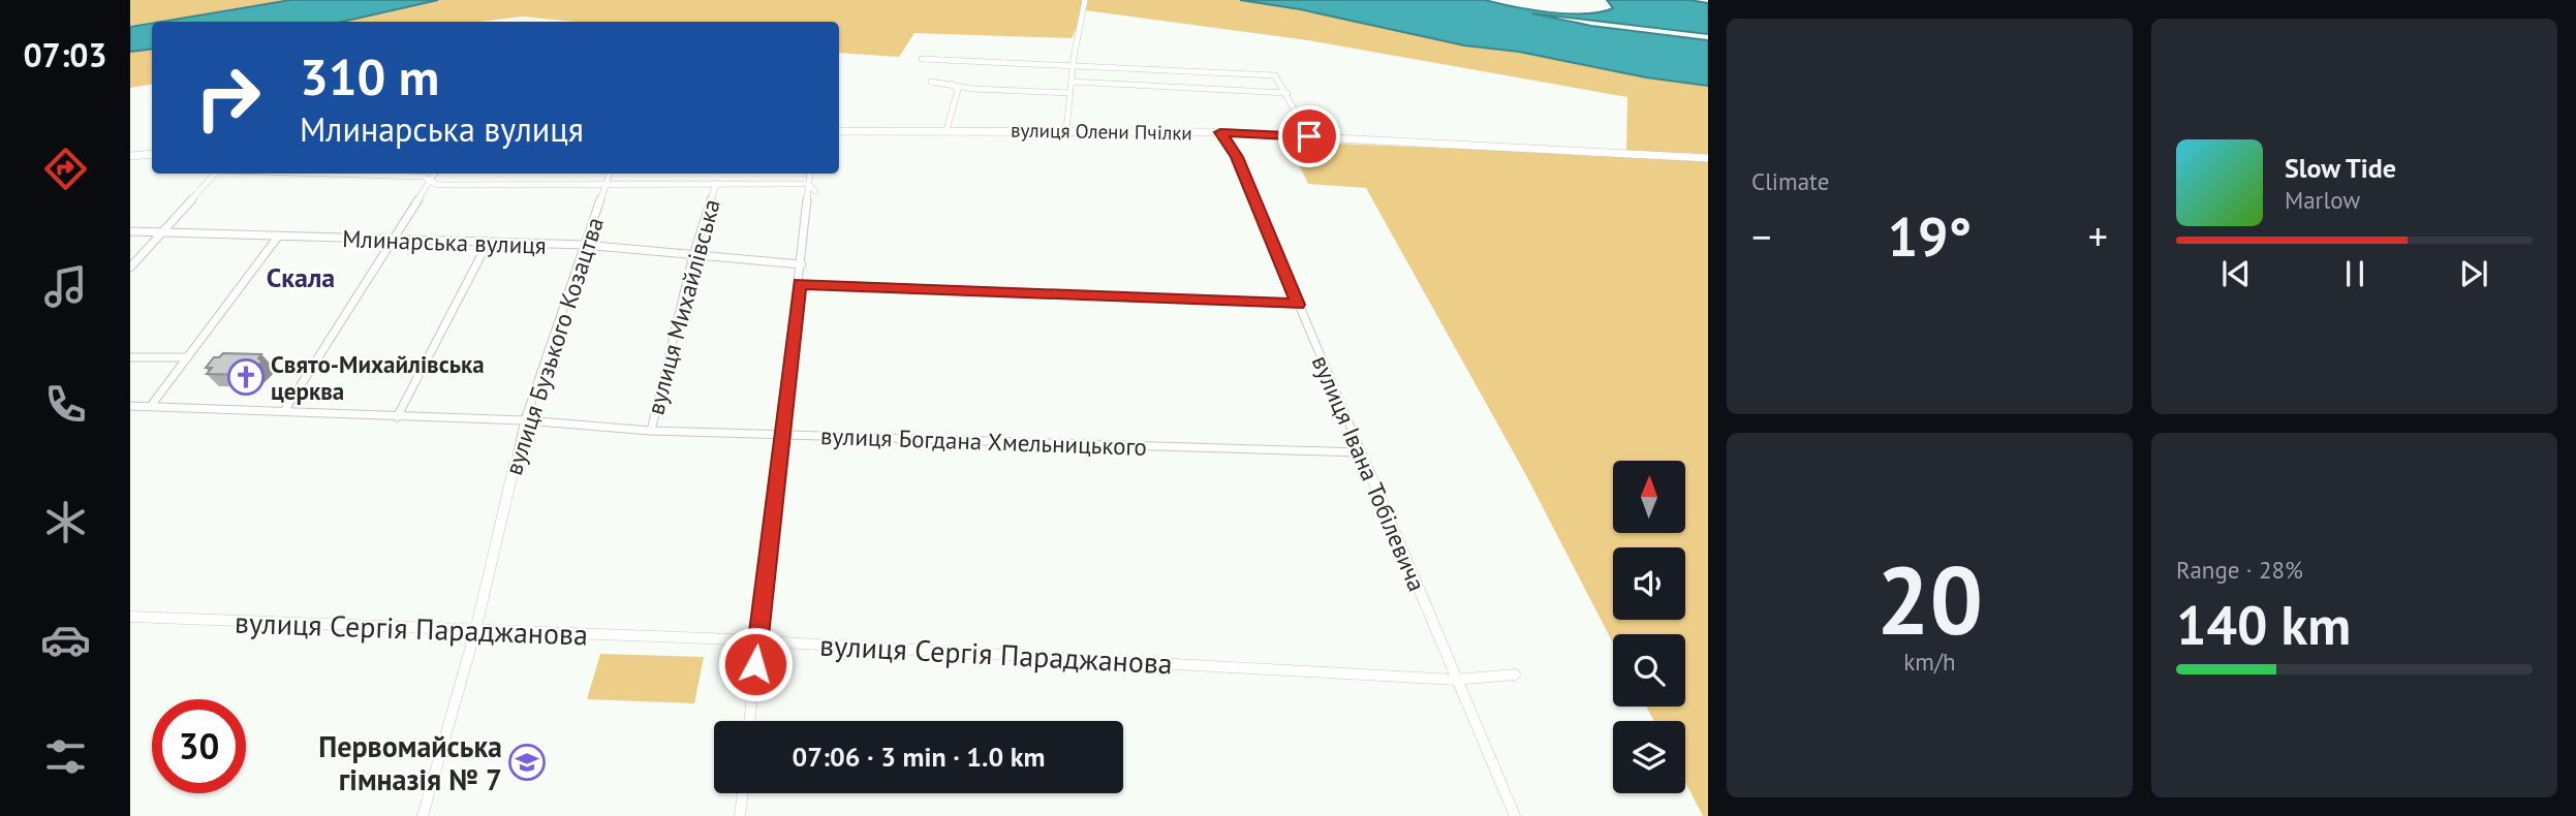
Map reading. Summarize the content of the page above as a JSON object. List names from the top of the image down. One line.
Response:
{"streets":{"street":["вулиця Олени Пчілки","Млинарська вулиця","вулиця Михайлівська","вулиця Бузького Козацтва","вулиця Богдана Хмельницького","вулиця Івана Тобілевича","вулиця Сергія Параджанова"]},"crossings":[["вулиця Олени Пчілки","вулиця Івана Тобілевича"],["Млинарська вулиця","вулиця Михайлівська"],["Млинарська вулиця","вулиця Бузького Козацтва"],["вулиця Михайлівська","вулиця Богдана Хмельницького"],["вулиця Бузького Козацтва","вулиця Богдана Хмельницького"],["вулиця Бузького Козацтва","вулиця Сергія Параджанова"],["вулиця Богдана Хмельницького","вулиця Івана Тобілевича"],["вулиця Івана Тобілевича","вулиця Сергія Параджанова"]],"districts":["Скала"],"places":{"church":["Свято-Михайлівська церква"],"school or university":["Первомайська гімназія № 7"]},"north":"top","page":{"tabs":"07:03","tile":["Climate",["20","km/h"],["Range · 28%","140 km"]],"turn":["310 m","Млинарська вулиця"],"song":["Slow Tide","Marlow"],"heat":["−","19°","+"],"limit":"30","trip":"07:06 · 3 min · 1.0 km"}}
